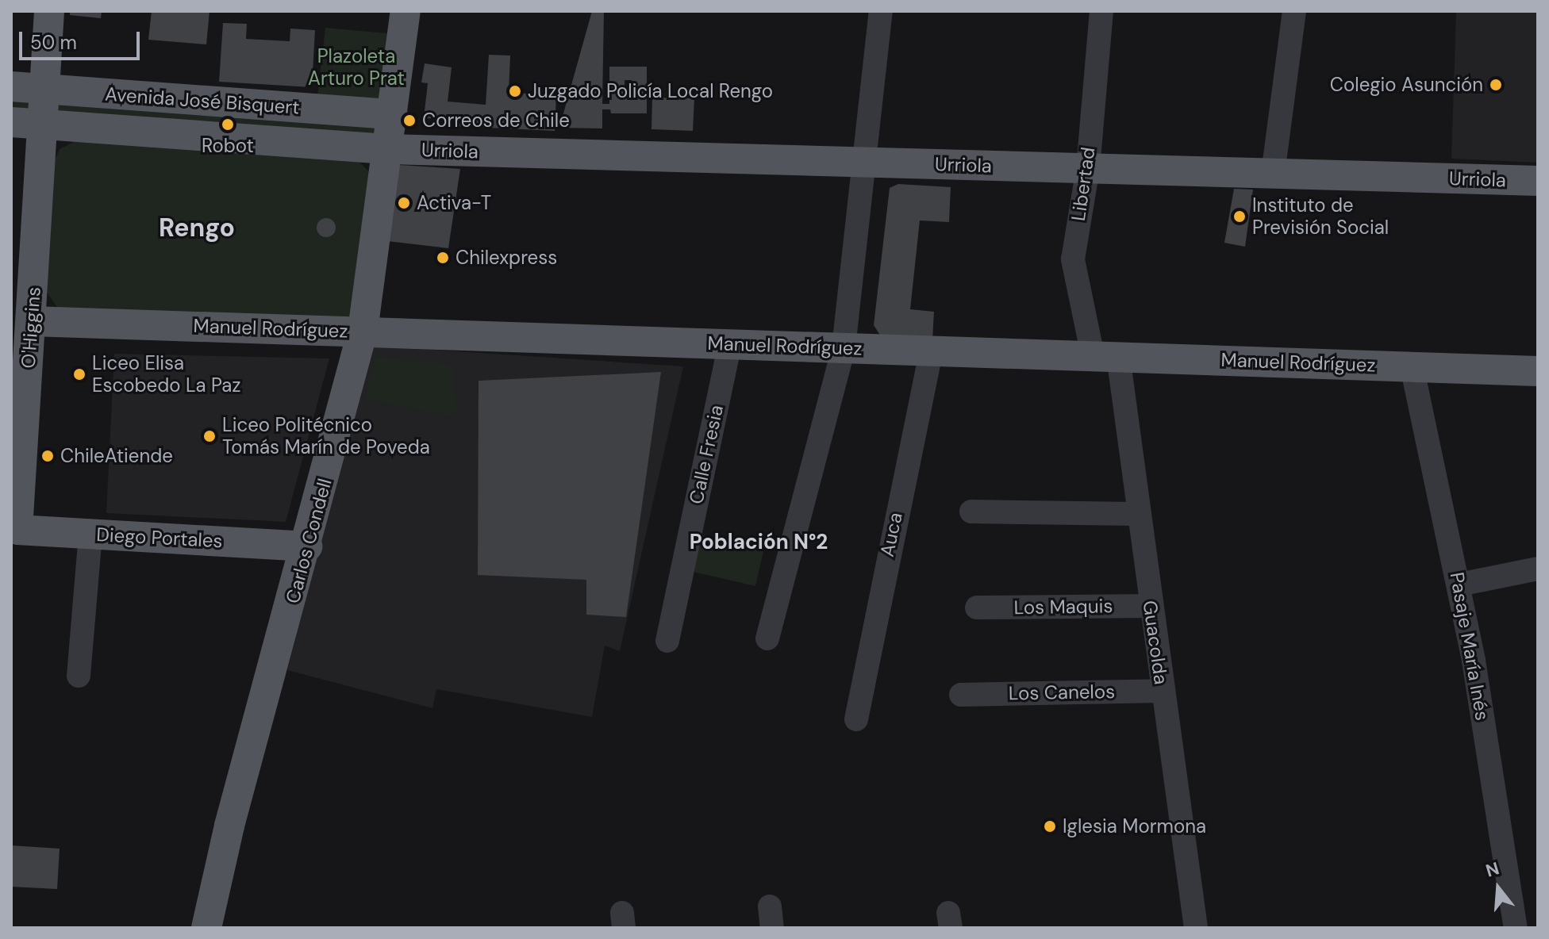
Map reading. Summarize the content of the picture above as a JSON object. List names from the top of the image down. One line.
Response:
{"streets":{"main road":["Avenida José Bisquert","Urriola","O'Higgins","Manuel Rodríguez","Diego Portales","Carlos Condell"],"street":["Libertad","Calle Fresia","Auca","Los Maquis","Guacolda","Pasaje María Inés","Los Canelos"]},"crossings":[["Avenida José Bisquert","Urriola"],["Avenida José Bisquert","O'Higgins"],["Avenida José Bisquert","Carlos Condell"],["Urriola","Libertad"],["Urriola","Carlos Condell"],["Libertad","Manuel Rodríguez"],["Libertad","Guacolda"],["O'Higgins","Manuel Rodríguez"],["O'Higgins","Diego Portales"],["Manuel Rodríguez","Calle Fresia"],["Manuel Rodríguez","Auca"],["Manuel Rodríguez","Carlos Condell"],["Manuel Rodríguez","Guacolda"],["Manuel Rodríguez","Pasaje María Inés"],["Diego Portales","Carlos Condell"],["Los Maquis","Guacolda"],["Guacolda","Los Canelos"]],"districts":["Rengo","Población N°2"],"parks":["Plazoleta Arturo Prat"],"places":["Colegio Asunción","Juzgado Policía Local Rengo","Correos de Chile","Robot","Activa-T","Instituto de Previsión Social","Chilexpress","Liceo Elisa Escobedo La Paz","Liceo Politécnico Tomás Marín de Poveda","ChileAtiende","Iglesia Mormona"],"scale_bar":"50 m","north":"top"}
